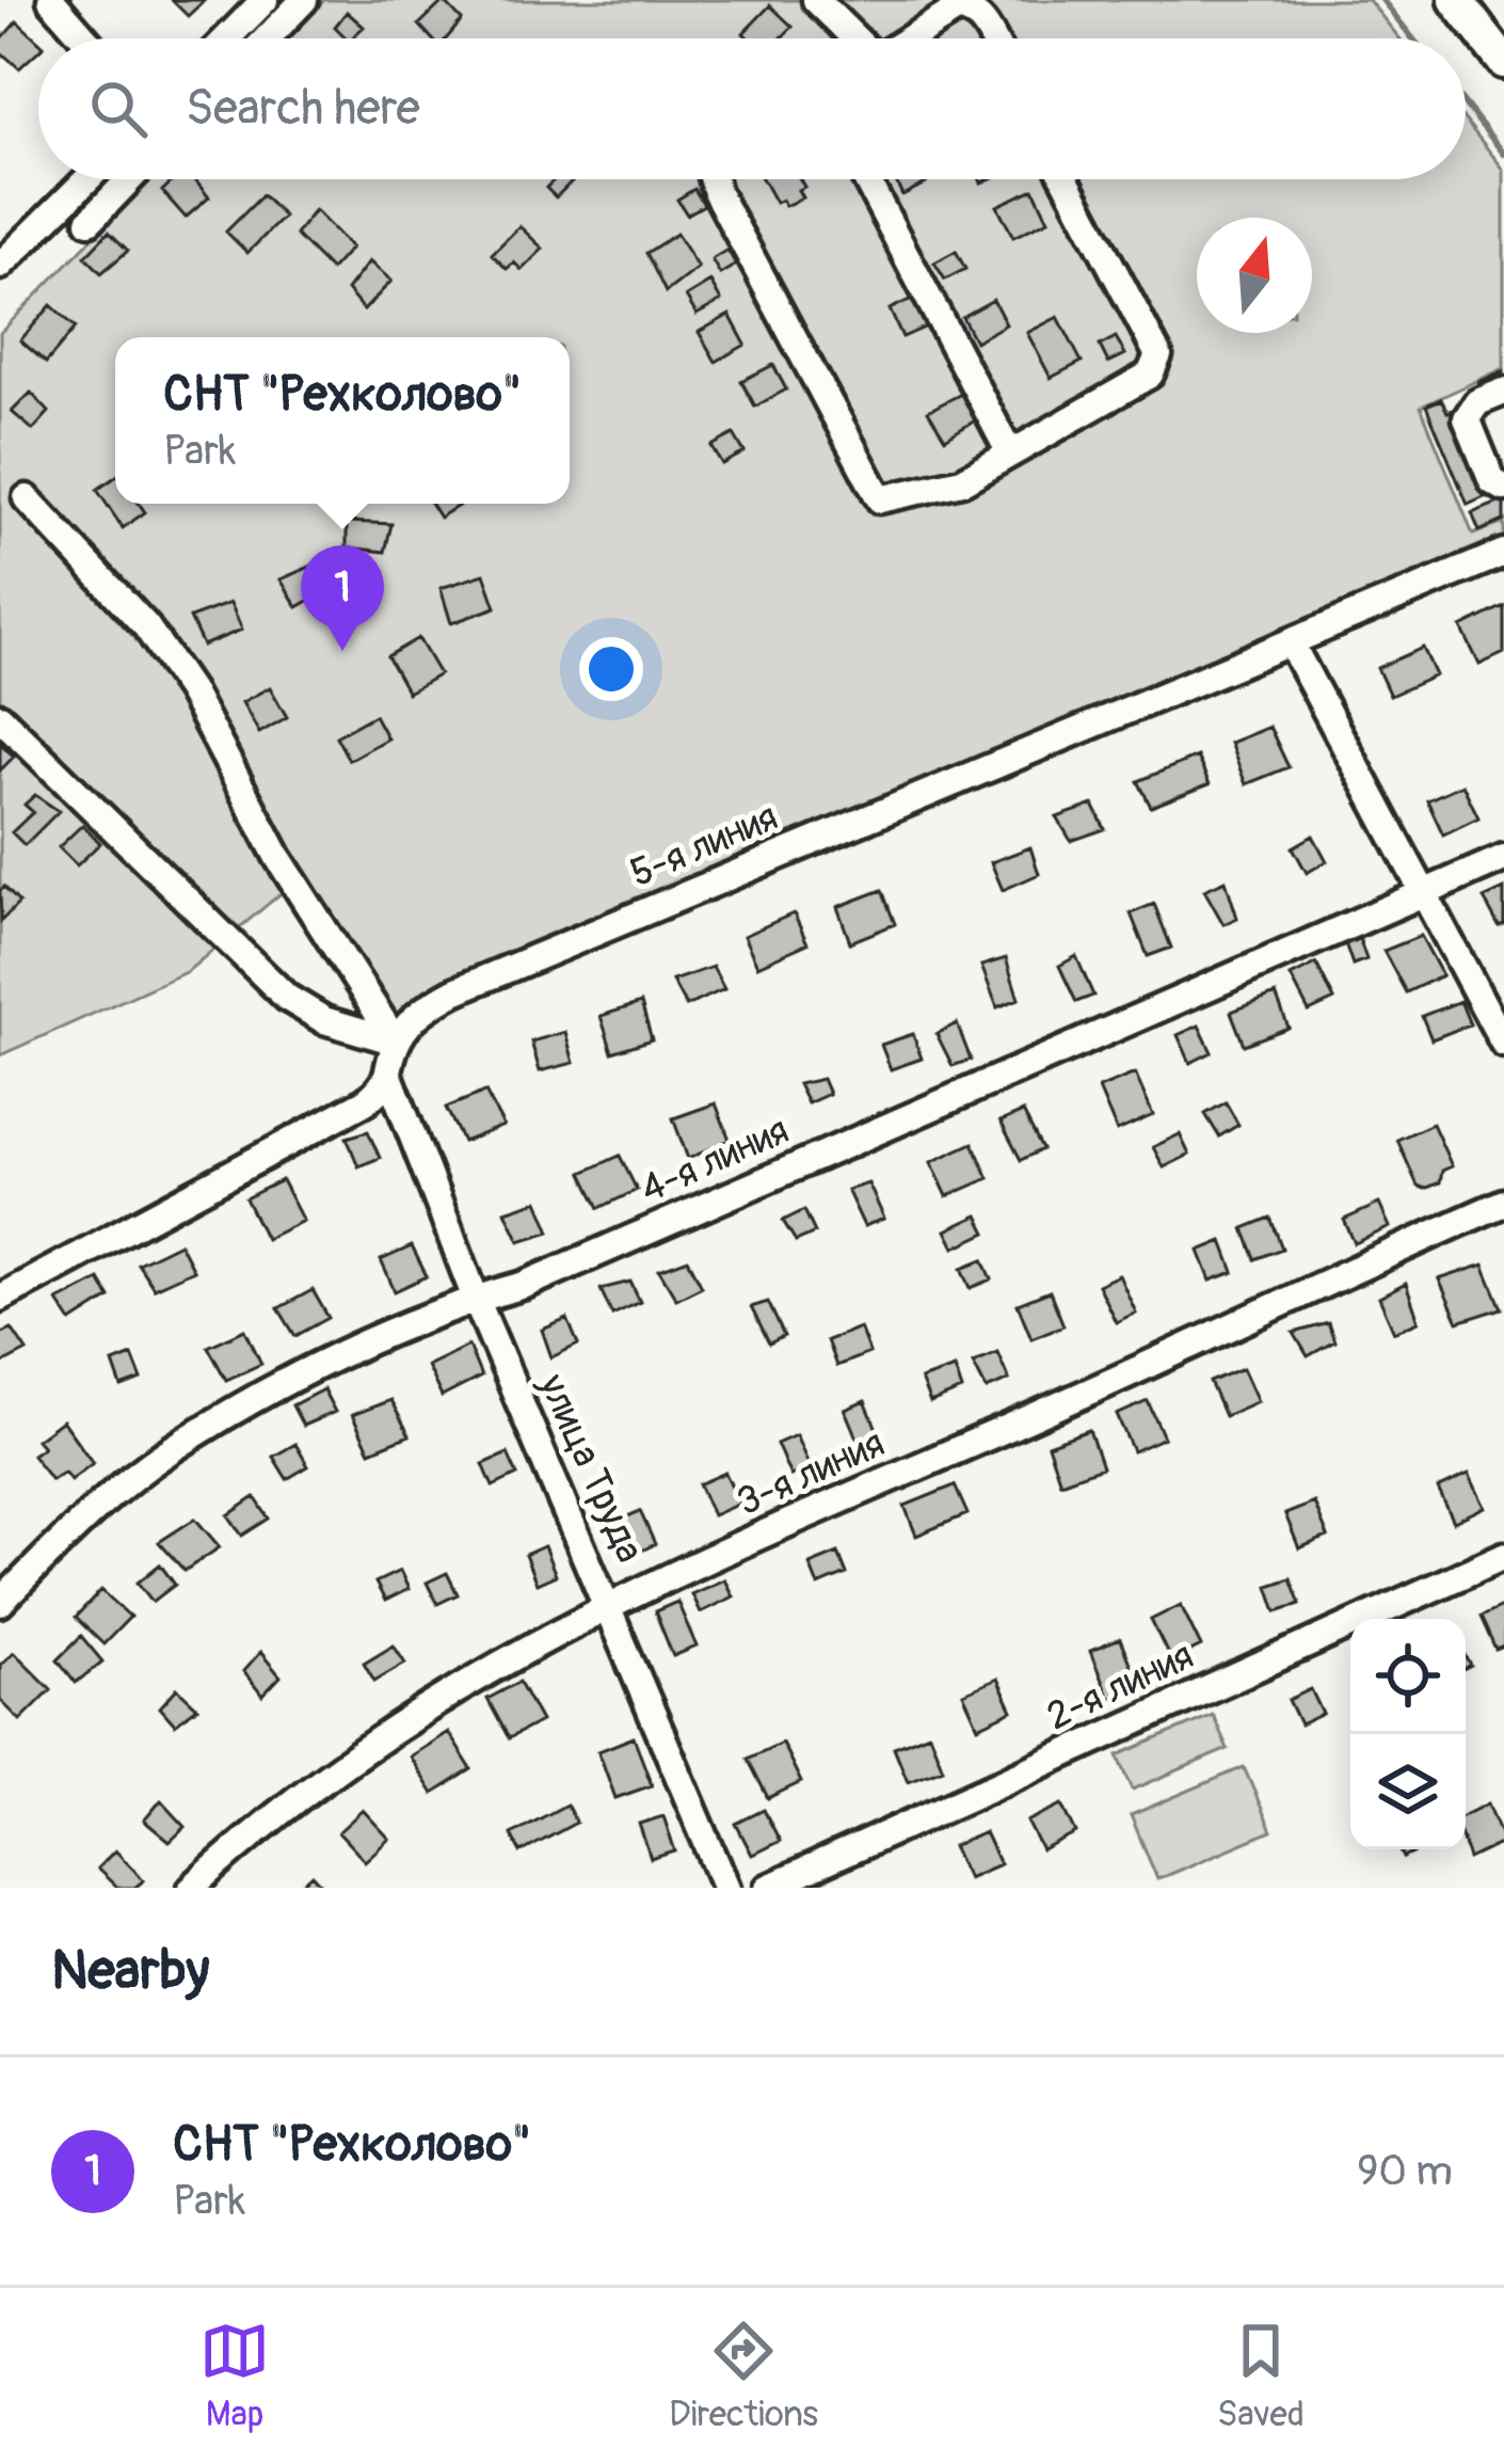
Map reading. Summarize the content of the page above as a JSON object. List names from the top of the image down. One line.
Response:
{"streets":{"street":["5-я линия","4-я линия","улица Труда","3-я линия","2-я линия"]},"crossings":[["4-я линия","улица Труда"],["улица Труда","3-я линия"]],"north":"top","page":{"search":"Search here","popup":["СНТ \"Рехколово\"","Park"],"pins":"1","heading":"Nearby","list":[{"mark":"1","name":"СНТ \"Рехколово\"","note":"Park","value":"90 m"}],"nav":["Map","Directions","Saved"]}}
